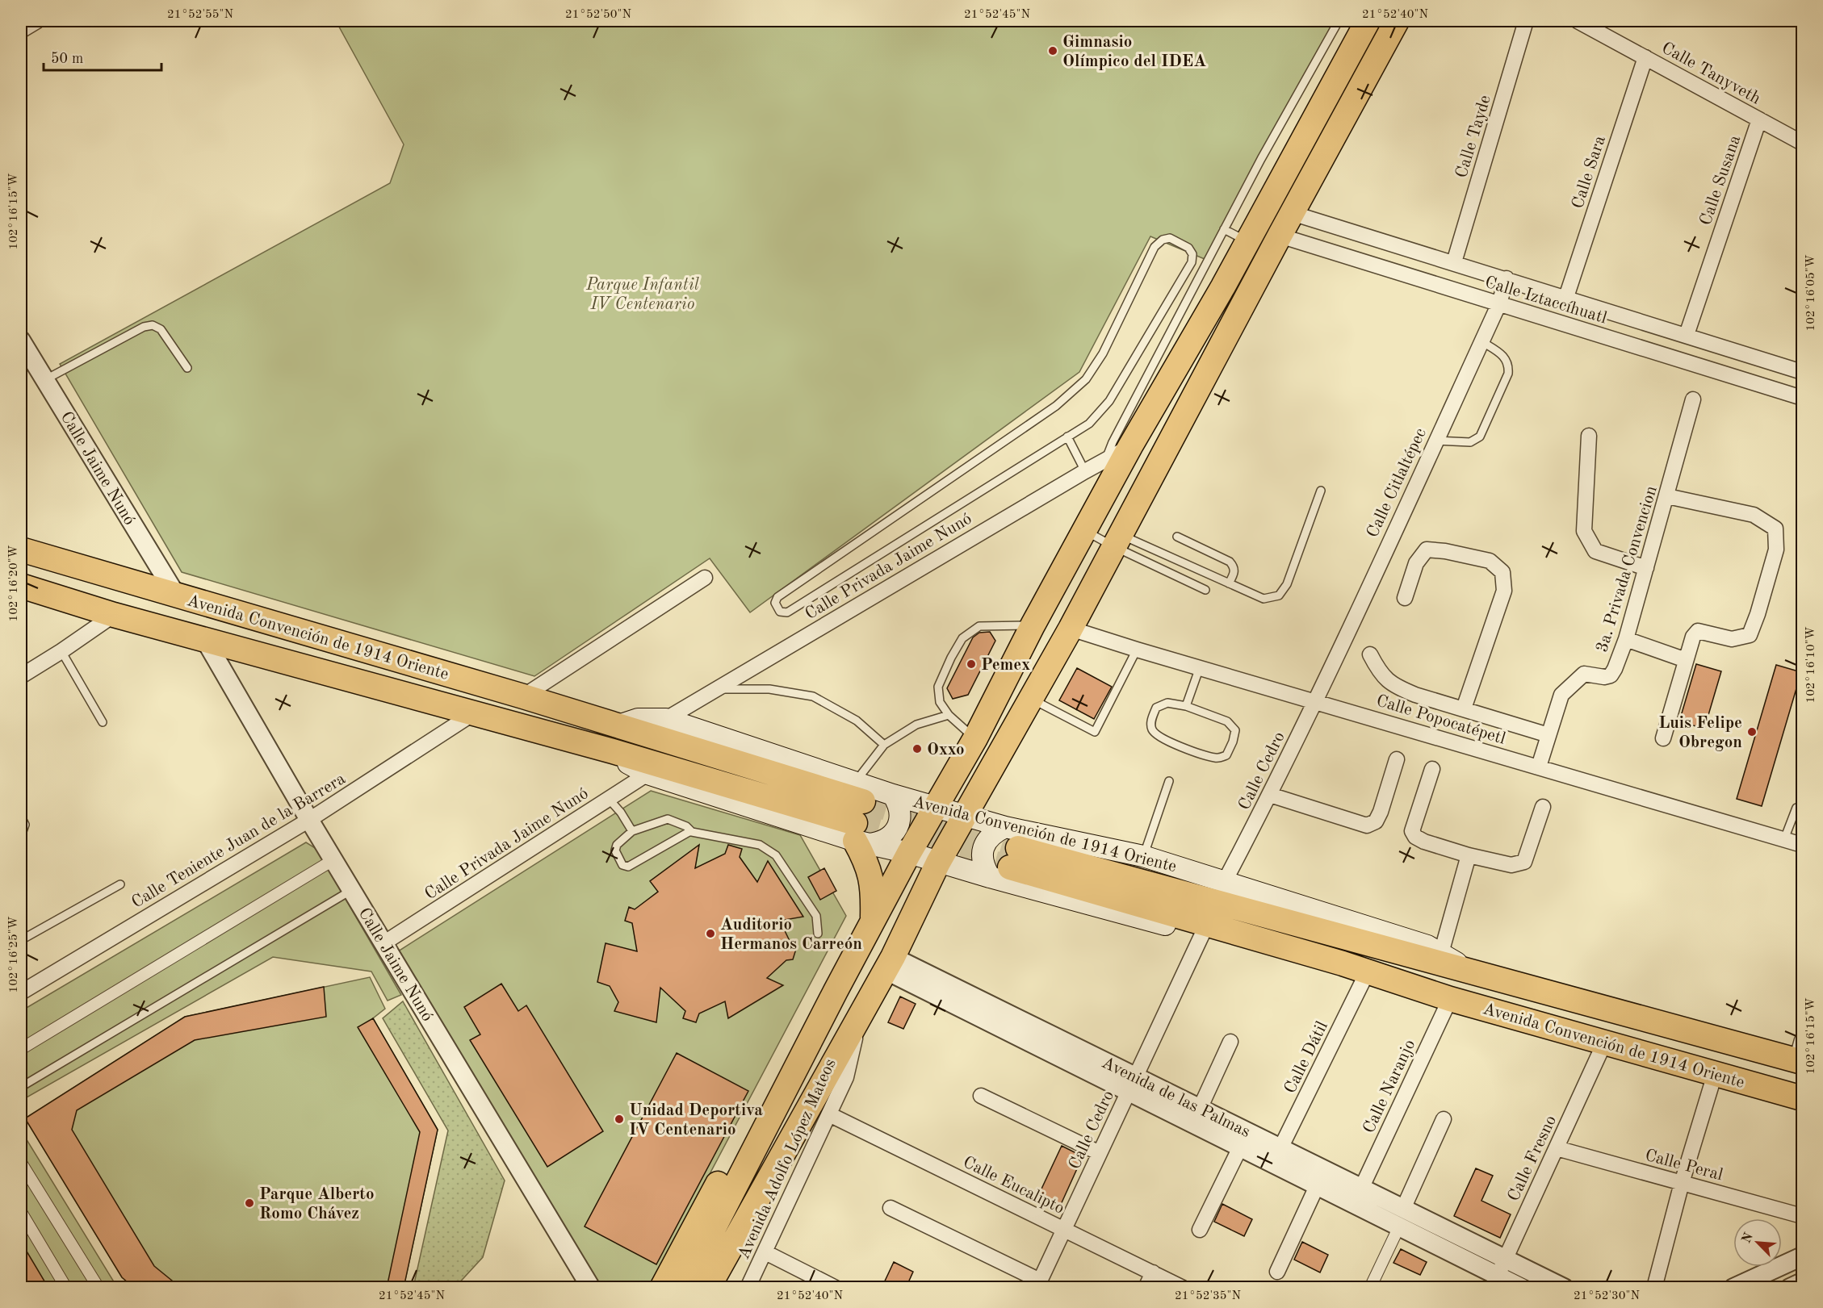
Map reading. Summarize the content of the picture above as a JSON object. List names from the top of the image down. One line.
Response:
{"streets":{"main road":["Avenida Convención de 1914 Oriente"],"street":["Calle Tanyveth","Calle Tayde","Calle Sara","Calle Susana","Calle Iztaccíhuatl","Calle Jaime Nunó","Calle Citlaltépec","Calle Privada Jaime Nunó","3a. Privada Convencion","Calle Popocatépetl","Calle Cedro","Calle Teniente Juan de la Barrera","Calle Dátil","Calle Naranjo","Avenida de las Palmas","Calle Fresno","Avenida Adolfo López Mateos","Calle Peral","Calle Eucalipto"]},"crossings":[["Calle Tanyveth","Calle Sara"],["Calle Tanyveth","Calle Susana"],["Calle Tayde","Calle Iztaccíhuatl"],["Calle Sara","Calle Iztaccíhuatl"],["Calle Susana","Calle Iztaccíhuatl"],["Calle Iztaccíhuatl","Calle Citlaltépec"],["Calle Jaime Nunó","Calle Privada Jaime Nunó"],["Calle Jaime Nunó","Avenida Convención de 1914 Oriente"],["Calle Jaime Nunó","Calle Teniente Juan de la Barrera"],["Calle Citlaltépec","Calle Popocatépetl"],["Calle Citlaltépec","Calle Cedro"],["Calle Privada Jaime Nunó","Avenida Convención de 1914 Oriente"],["3a. Privada Convencion","Calle Popocatépetl"],["Avenida Convención de 1914 Oriente","Calle Cedro"],["Avenida Convención de 1914 Oriente","Calle Teniente Juan de la Barrera"],["Avenida Convención de 1914 Oriente","Calle Dátil"],["Avenida Convención de 1914 Oriente","Calle Naranjo"],["Avenida Convención de 1914 Oriente","Calle Fresno"],["Calle Popocatépetl","Calle Cedro"],["Calle Cedro","Avenida de las Palmas"],["Calle Cedro","Calle Eucalipto"],["Calle Dátil","Avenida de las Palmas"],["Calle Naranjo","Avenida de las Palmas"],["Avenida de las Palmas","Calle Fresno"],["Calle Fresno","Calle Peral"],["Avenida Adolfo López Mateos","Calle Eucalipto"]],"parks":["Parque Infantil IV Centenario"],"places":["Gimnasio Olímpico del IDEA","Pemex","Luis Felipe Obregon","Oxxo","Auditorio Hermanos Carreón","Unidad Deportiva IV Centenario","Parque Alberto Romo Chávez"],"scale_bar":"50 m","north":"top left","coordinates":["21°52'55\"N","21°52'50\"N","21°52'45\"N","21°52'40\"N","102°16'15\"W","102°16'05\"W","102°16'20\"W","102°16'10\"W","102°16'25\"W","21°52'35\"N","21°52'30\"N"]}
